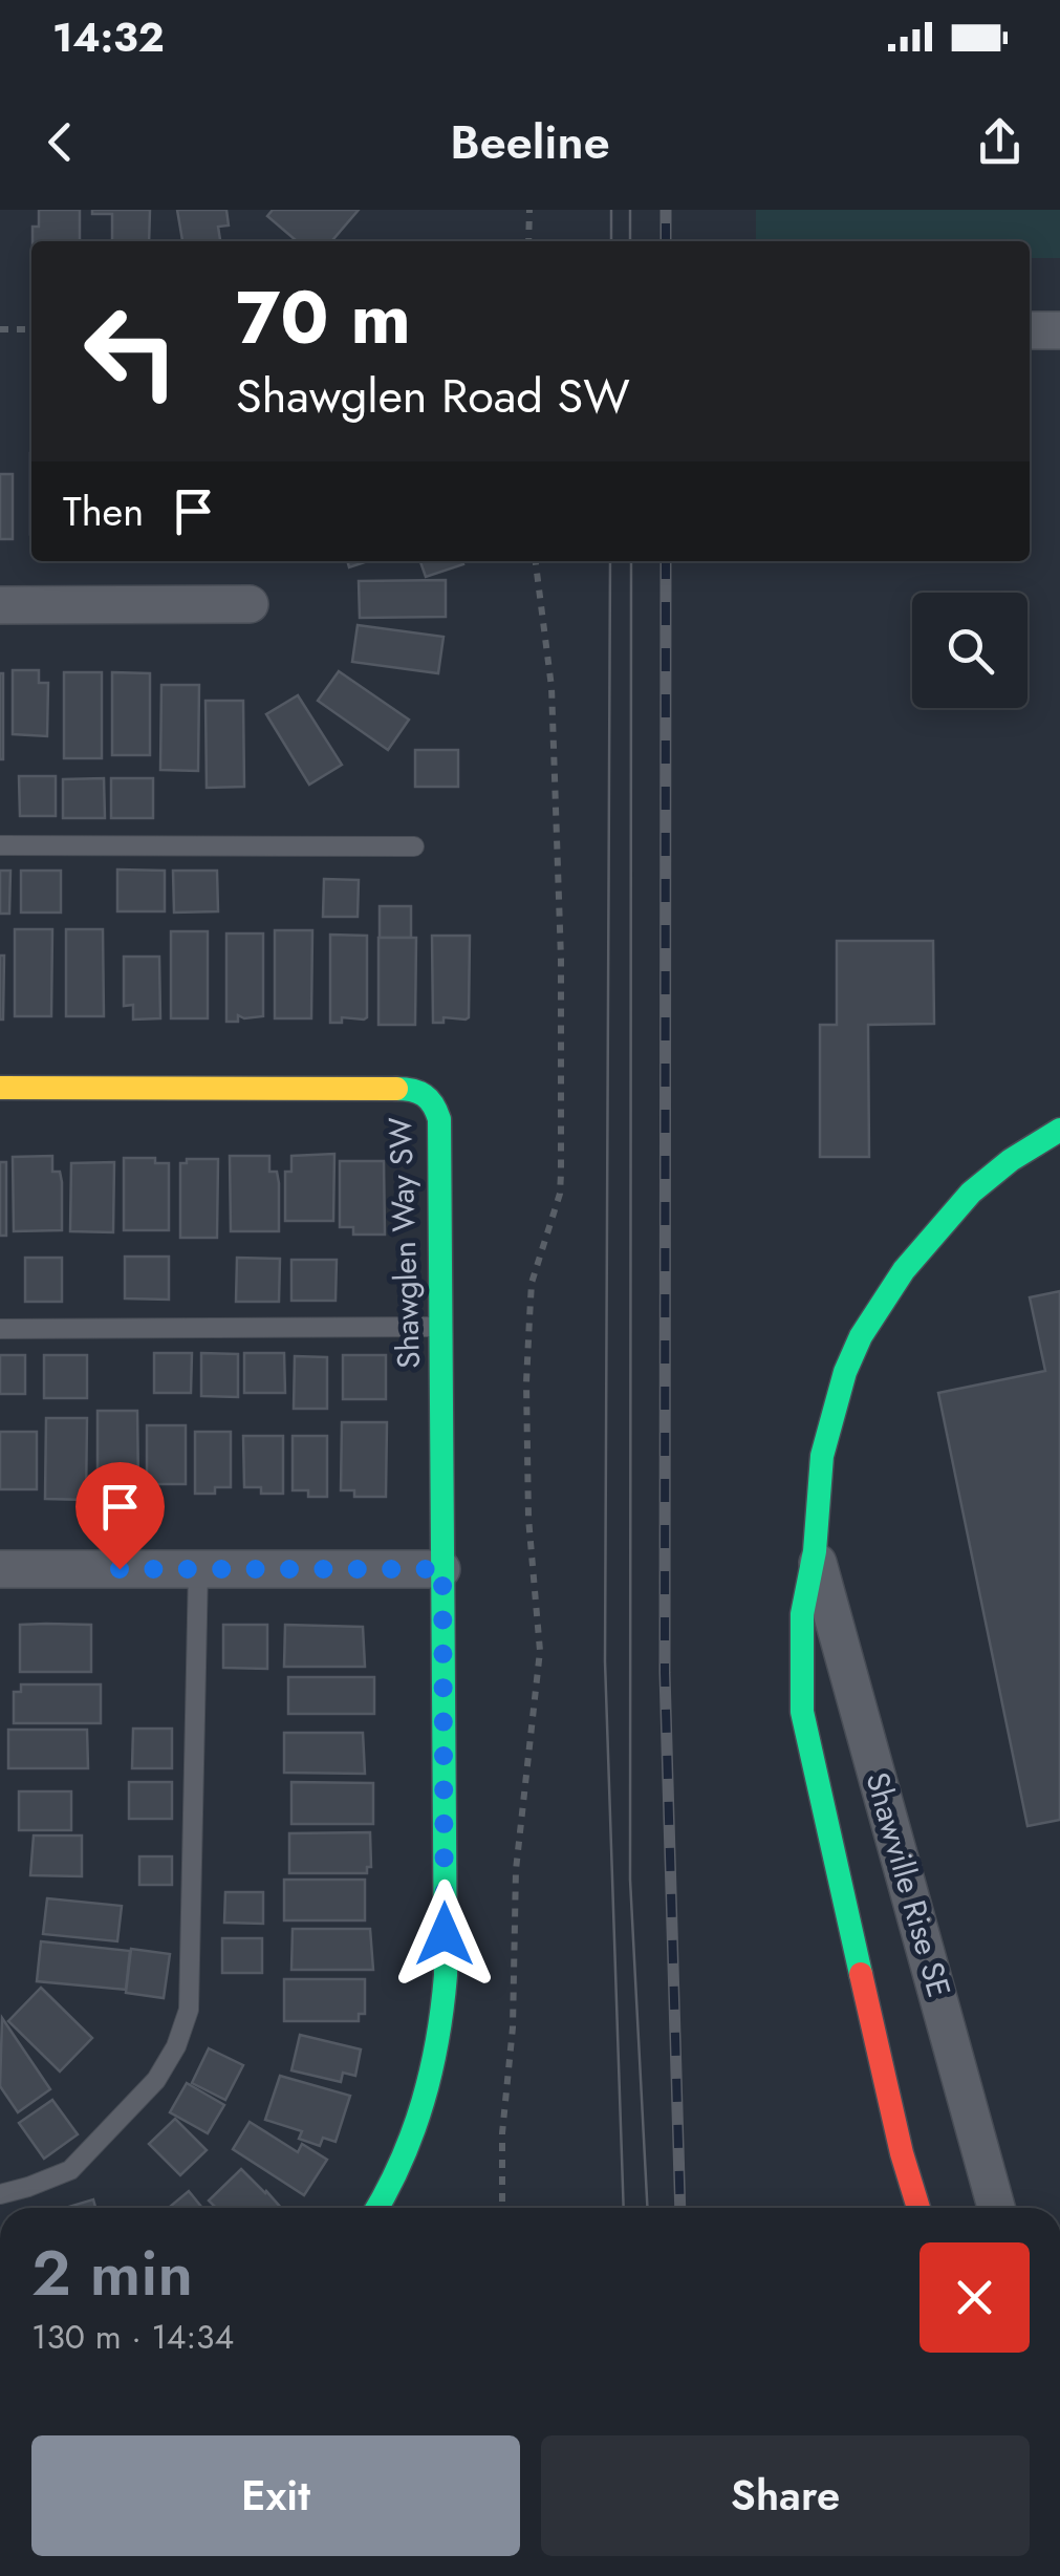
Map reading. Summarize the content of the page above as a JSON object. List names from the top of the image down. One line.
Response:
{"streets":{"street":["Shawglen Way SW","Shawville Rise SE"]},"page":{"status":"14:32","header":"Beeline","turn":["70 m","Shawglen Road SW"],"then":"Then","heading":["2 min","130 m · 14:34"],"buttons":["Exit","Share"]}}
